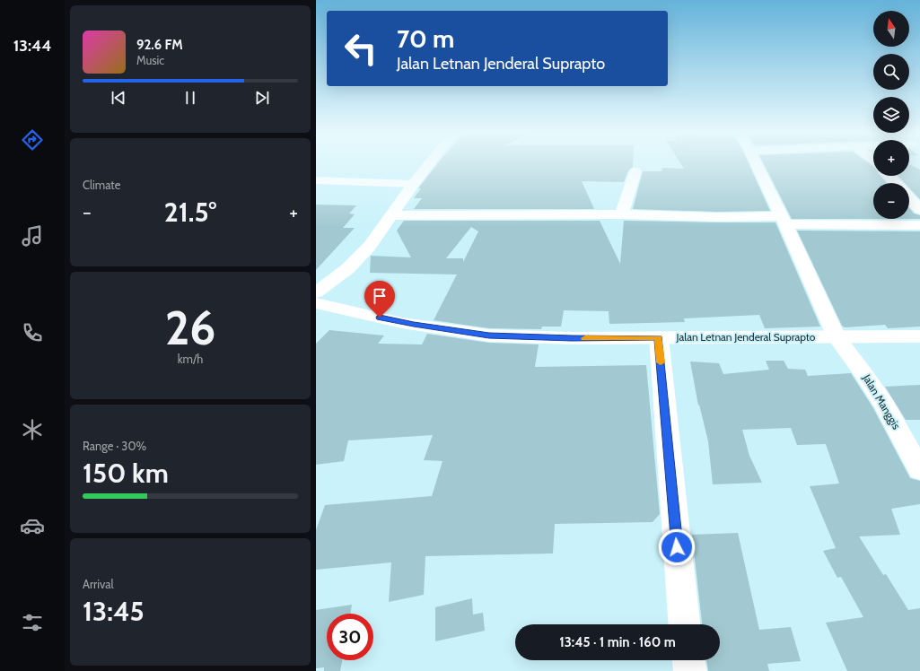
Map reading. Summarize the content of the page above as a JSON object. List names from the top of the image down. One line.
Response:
{"streets":{"street":["Jalan Letnan Jenderal Suprapto","Jalan Manggis"]},"crossings":[["Jalan Letnan Jenderal Suprapto","Jalan Manggis"]],"north":"top","page":{"tabs":"13:44","map_buttons":["+","−"],"turn":["70 m","Jalan Letnan Jenderal Suprapto"],"song":["92.6 FM","Music"],"tile":["Climate",["26","km/h"],["Range · 30%","150 km"],["Arrival","13:45"]],"heat":["−","21.5°","+"],"limit":"30","trip":"13:45 · 1 min · 160 m"}}
